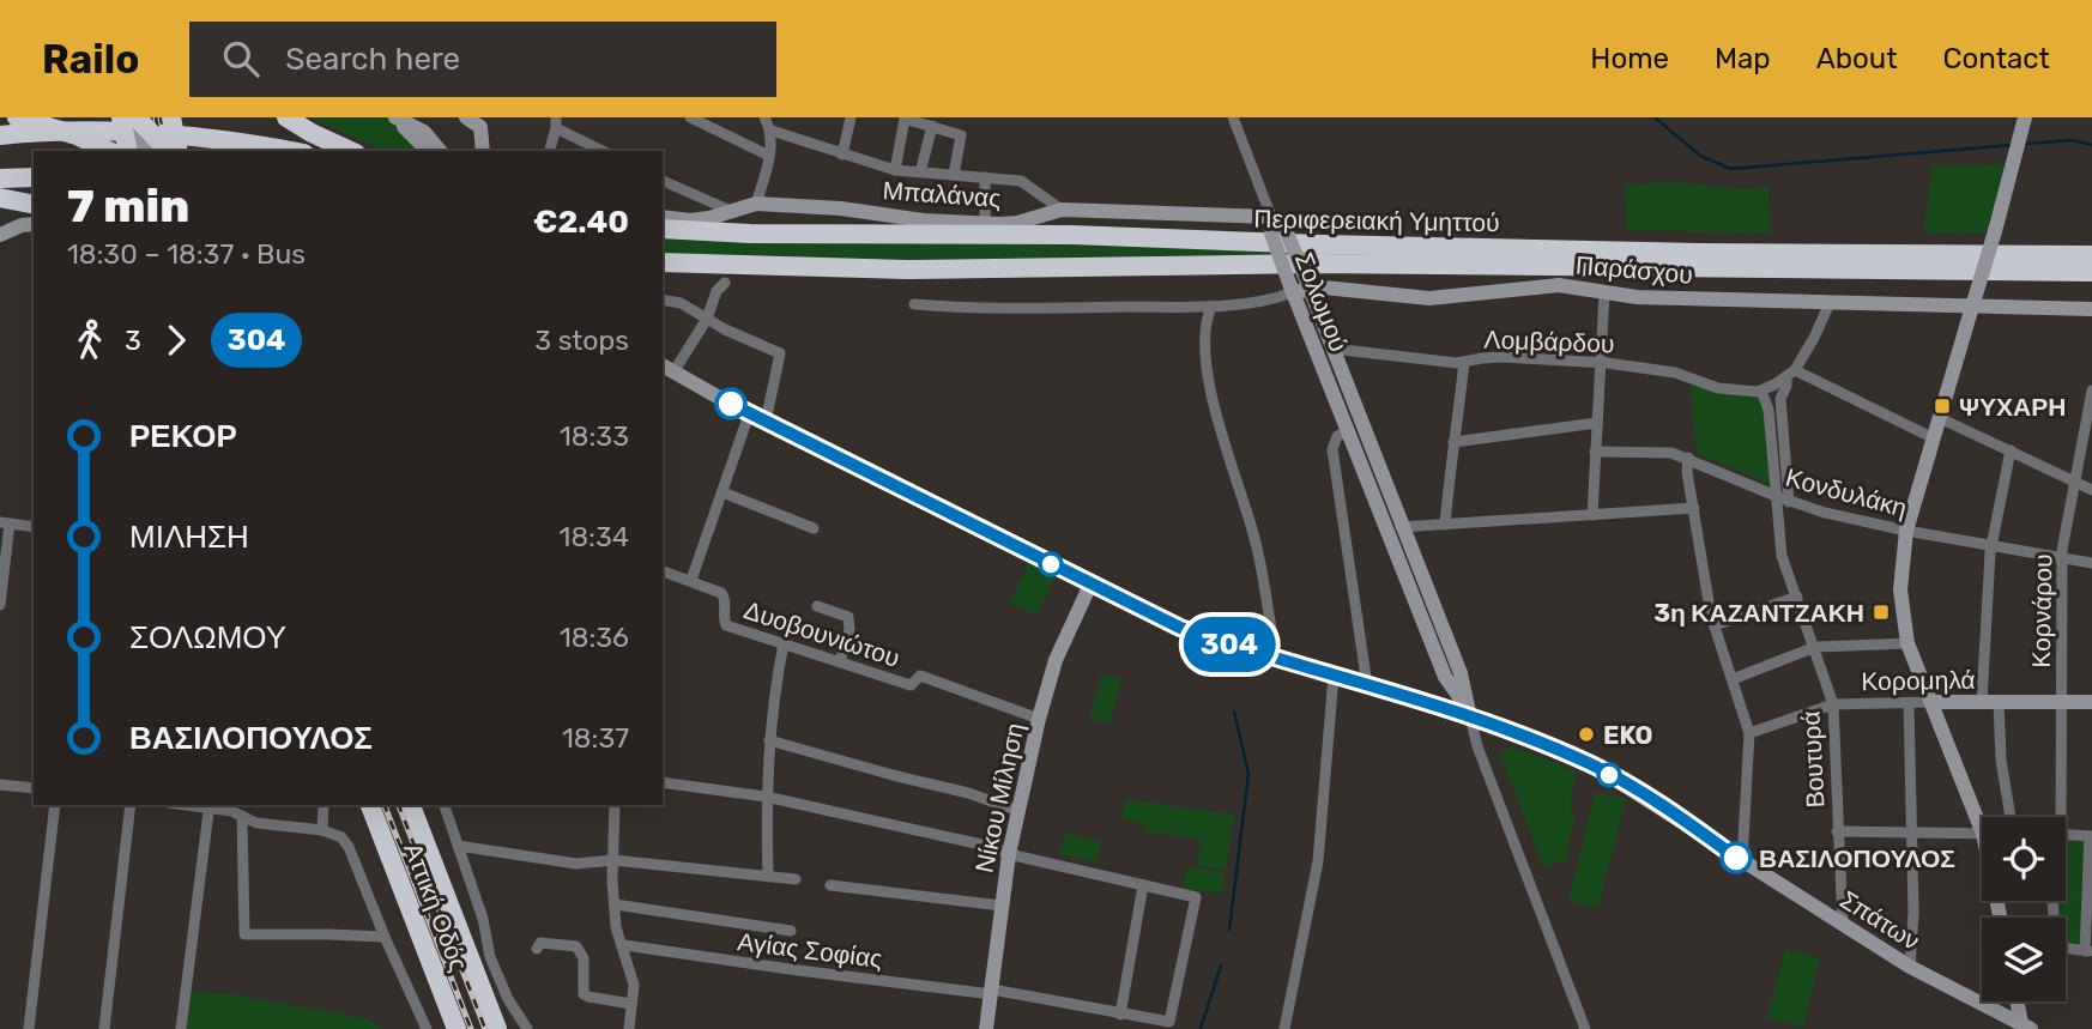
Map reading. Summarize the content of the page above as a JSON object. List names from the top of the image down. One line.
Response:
{"streets":{"highway":["Περιφερειακή Υμηττού","Αττική Οδός"],"street":["Μπαλάνας","Παράσχου","Σολωμού","Λομβάρδου","Κονδυλάκη","Κορνάρου","Δυοβουνιώτου","Κορομηλά","Βουτυρά","Νίκου Μίληση","Σπάτων","Αγίας Σοφίας"]},"crossings":[["Μπαλάνας","Σολωμού"],["Παράσχου","Σολωμού"],["Σολωμού","Λομβάρδου"],["Σολωμού","Σπάτων"],["Λομβάρδου","Βουτυρά"],["Κονδυλάκη","Κορνάρου"],["Κονδυλάκη","Βουτυρά"],["Κορνάρου","Κορομηλά"],["Δυοβουνιώτου","Νίκου Μίληση"],["Κορομηλά","Βουτυρά"],["Βουτυρά","Σπάτων"],["Νίκου Μίληση","Σπάτων"],["Νίκου Μίληση","Αγίας Σοφίας"]],"places":{"transit":["ΨΥΧΑΡΗ","3η ΚΑΖΑΝΤΖΑΚΗ"],"other":["EKO","ΒΑΣΙΛΟΠΟΥΛΟΣ"]},"lines":["bus line 304"],"page":{"header":"Railo","search":"Search here","nav":["Home","Map","About","Contact"],"on_map":"304","heading":["7 min","18:30 – 18:37 · Bus","€2.40"],"legs":["3","304","3 stops"],"list":[{"name":"ΡΕΚΟΡ","value":"18:33"},{"name":"ΜΙΛΗΣΗ","value":"18:34"},{"name":"ΣΟΛΩΜΟΥ","value":"18:36"},{"name":"ΒΑΣΙΛΟΠΟΥΛΟΣ","value":"18:37"}]}}
